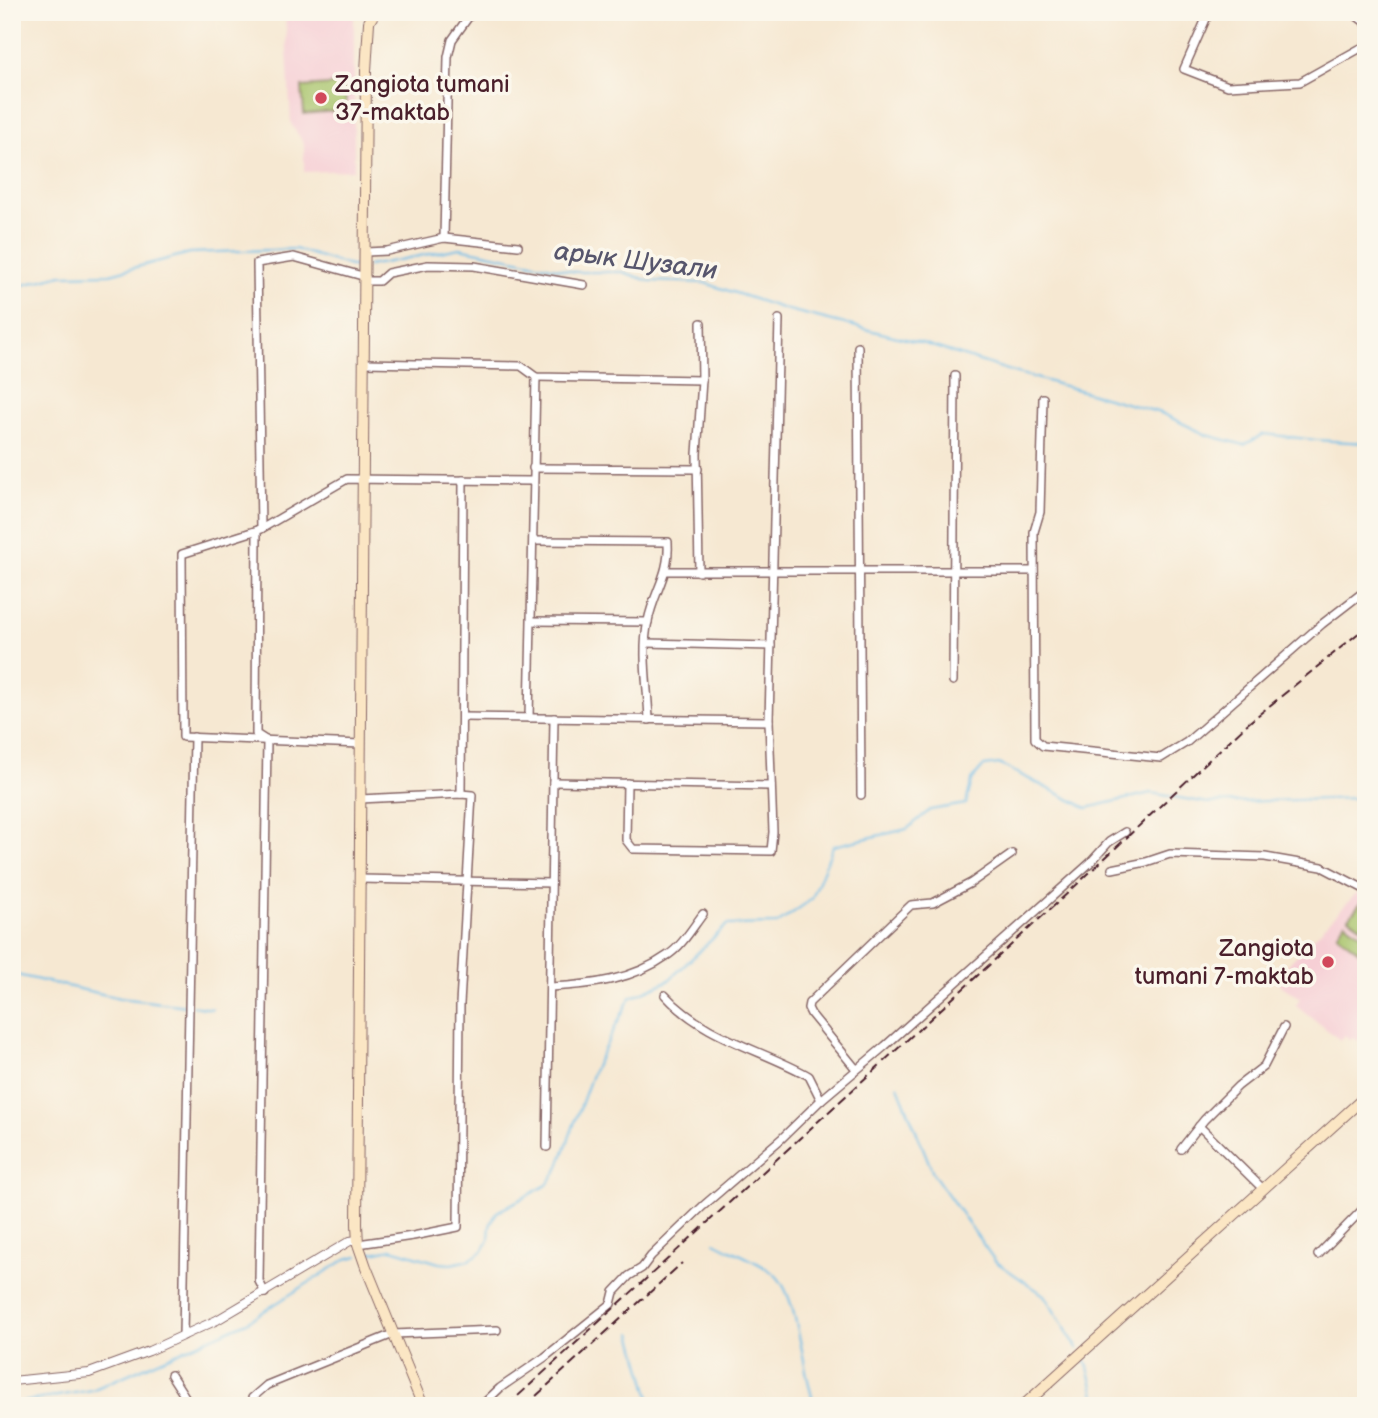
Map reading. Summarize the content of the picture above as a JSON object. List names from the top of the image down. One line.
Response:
{"water":["арык Шузали"],"places":["Zangiota tumani 37-maktab","Zangiota tumani 7-maktab"]}
